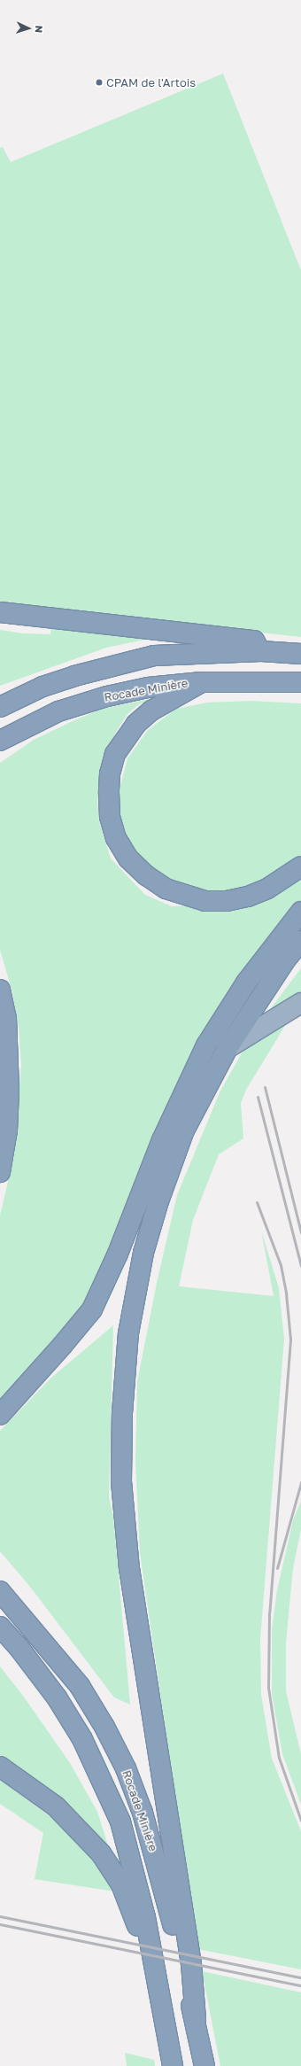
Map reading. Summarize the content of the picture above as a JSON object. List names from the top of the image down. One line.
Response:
{"streets":{"highway":["Rocade Minière"]},"places":["CPAM de l'Artois"],"north":"right"}
